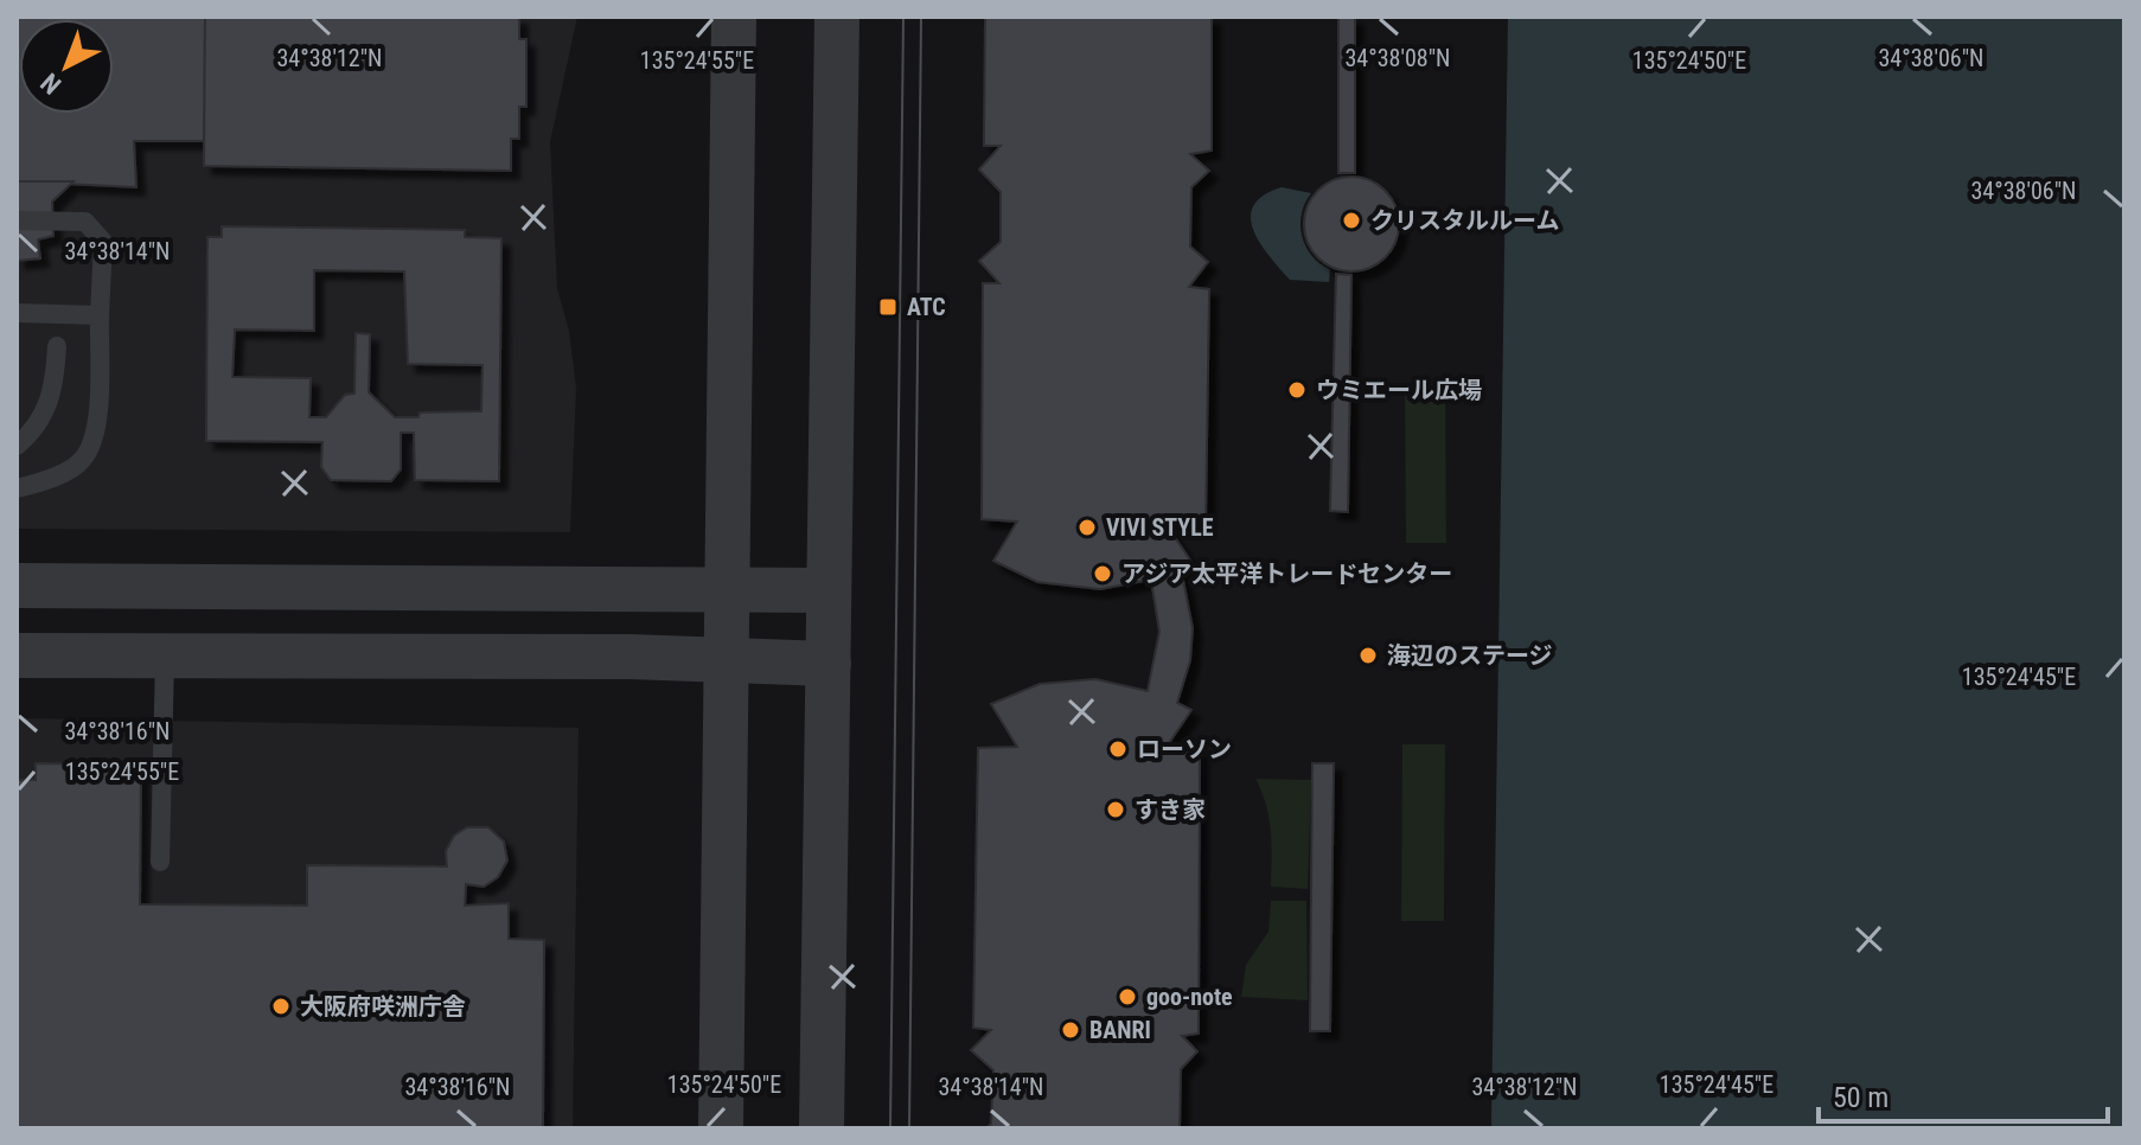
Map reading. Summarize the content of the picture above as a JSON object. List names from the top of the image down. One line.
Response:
{"places":{"other":["クリスタルルーム","ウミエール広場","VIVI STYLE","アジア太平洋トレードセンター","海辺のステージ","ローソン","すき家","goo-note","大阪府咲洲庁舎","BANRI"],"transit":["ATC"]},"scale_bar":"50 m","north":"bottom left","coordinates":["34°38'06\"N","34°38'12\"N","34°38'08\"N","135°24'55\"E","135°24'50\"E","34°38'14\"N","135°24'45\"E","34°38'16\"N"]}
